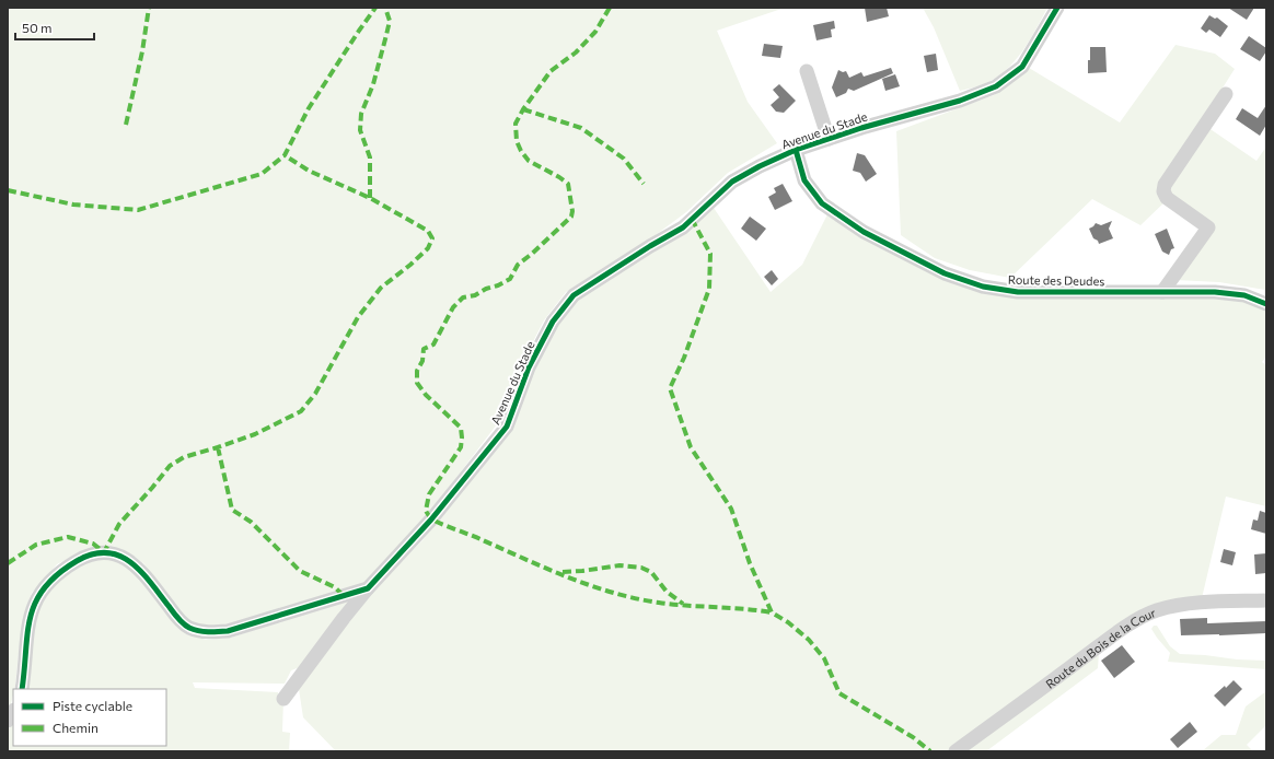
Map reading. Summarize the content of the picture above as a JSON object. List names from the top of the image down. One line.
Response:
{"streets":{"street":["Avenue du Stade","Route des Deudes","Route du Bois de la Cour"]},"crossings":[["Avenue du Stade","Route des Deudes"]],"legend":["Piste cyclable","Chemin"],"scale_bar":"50 m"}
